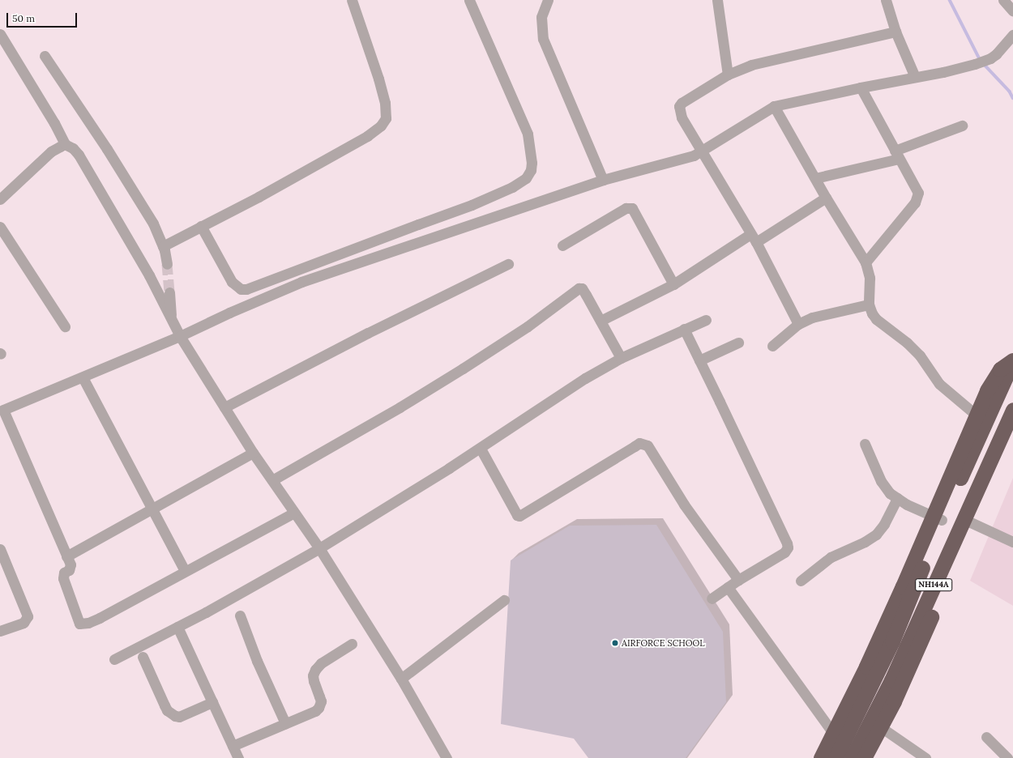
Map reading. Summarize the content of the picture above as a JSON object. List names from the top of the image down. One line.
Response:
{"streets":{"highway":["NH144A"]},"places":["AIRFORCE SCHOOL"],"scale_bar":"50 m"}
